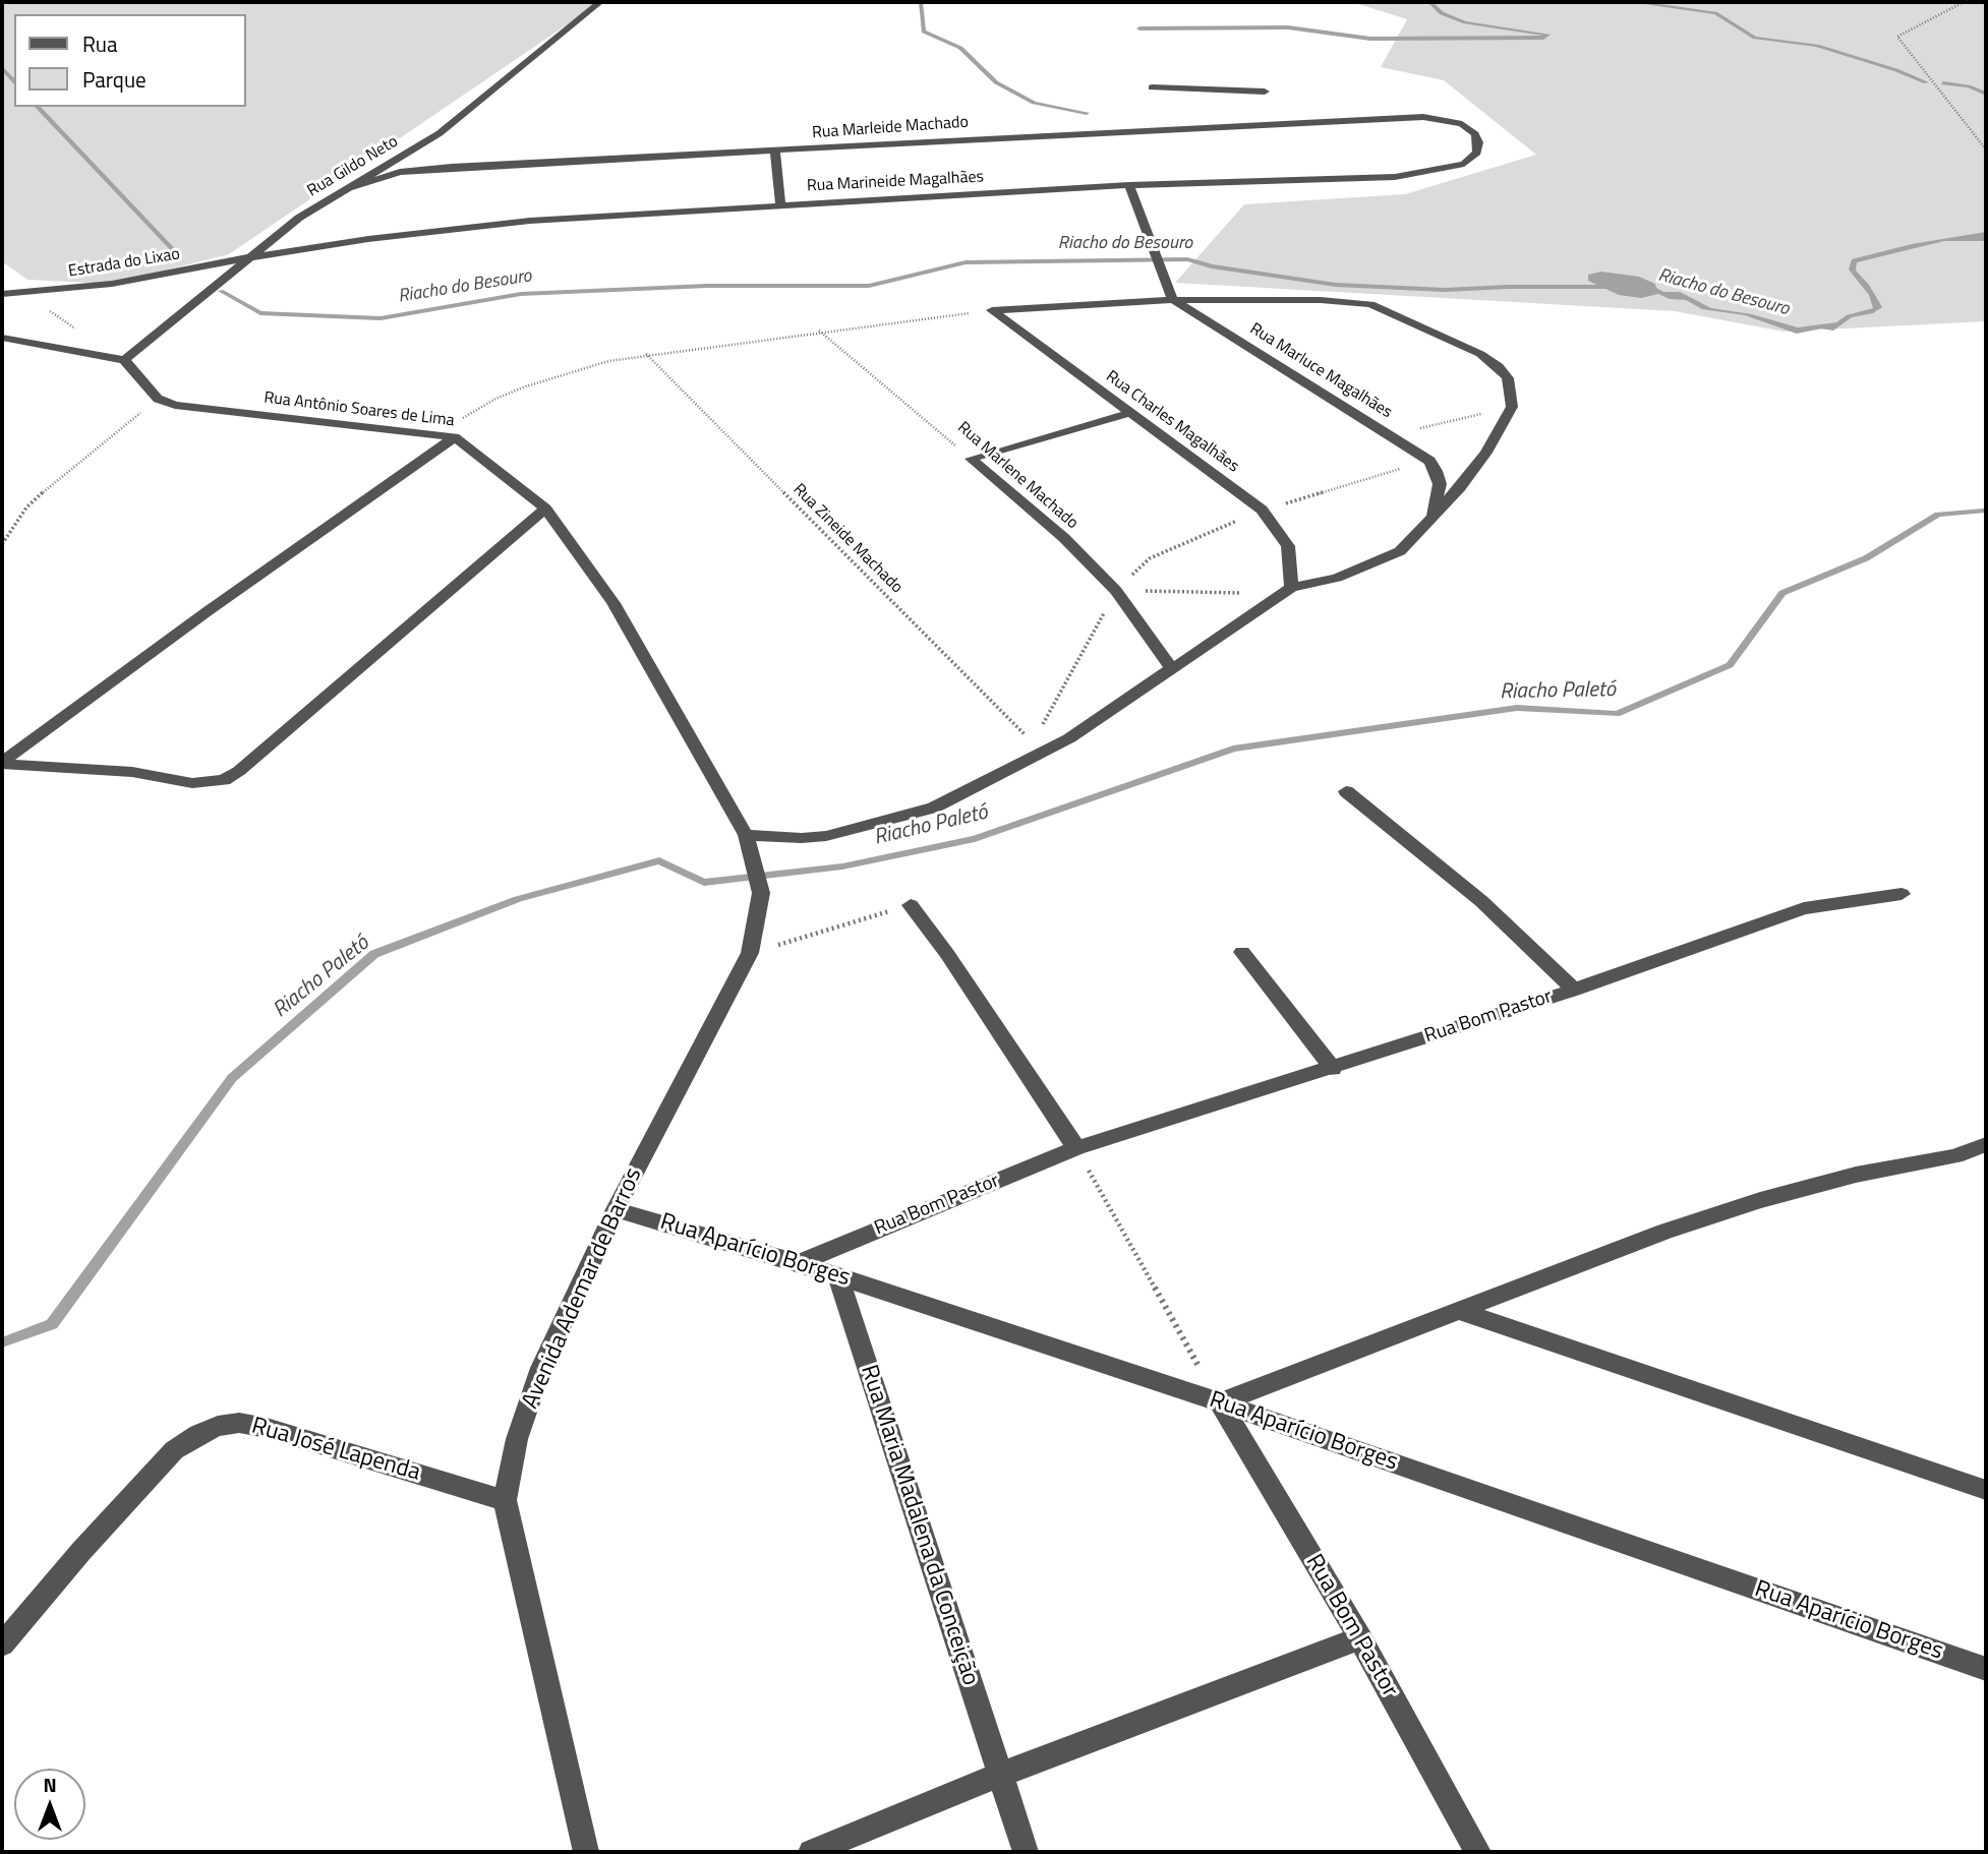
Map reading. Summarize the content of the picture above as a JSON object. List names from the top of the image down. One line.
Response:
{"streets":{"street":["Rua Marleide Machado","Rua Gildo Neto","Rua Marineide Magalhães","Estrada do Lixao","Rua Marluce Magalhães","Rua Antônio Soares de Lima","Rua Charles Magalhães","Rua Marlene Machado","Rua Bom Pastor","Rua Aparício Borges","Avenida Ademar de Barros","Rua José Lapenda","Rua Maria Madalena da Conceição"],"path":["Rua Zineide Machado"]},"crossings":[["Rua Marleide Machado","Rua Gildo Neto"],["Rua Marleide Machado","Rua Marineide Magalhães"],["Rua Gildo Neto","Rua Marineide Magalhães"],["Rua Gildo Neto","Estrada do Lixao"],["Rua Marineide Magalhães","Estrada do Lixao"],["Rua Antônio Soares de Lima","Avenida Ademar de Barros"],["Rua Bom Pastor","Rua Aparício Borges"],["Rua Aparício Borges","Avenida Ademar de Barros"],["Rua Aparício Borges","Rua Maria Madalena da Conceição"],["Avenida Ademar de Barros","Rua José Lapenda"]],"water":["Riacho do Besouro","Riacho Paletó"],"legend":["Rua","Parque"],"north":"top"}
